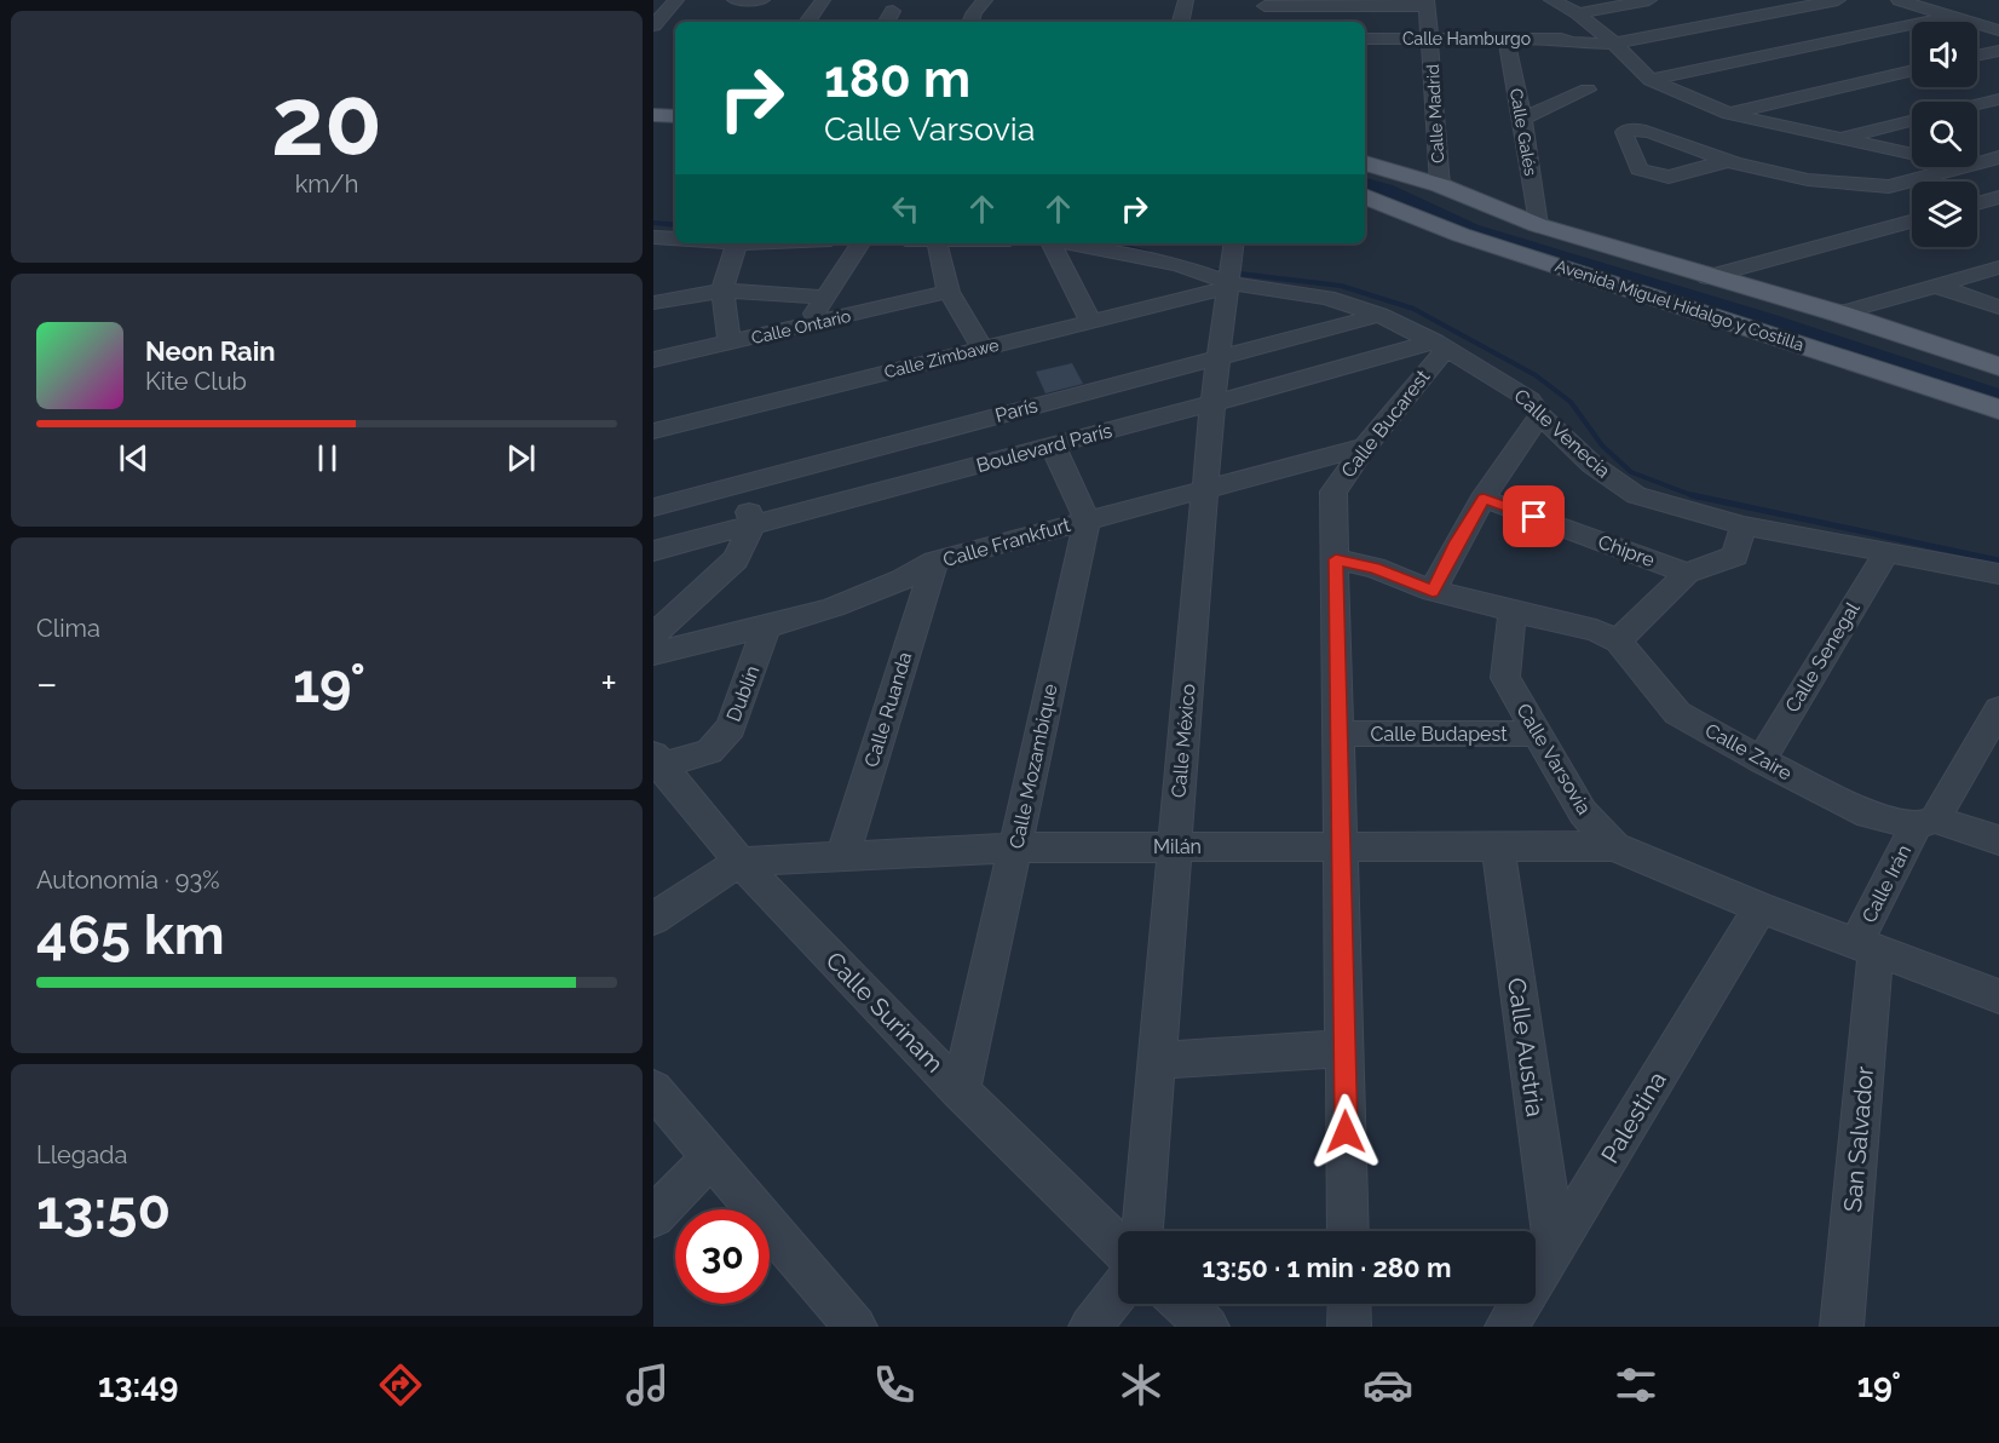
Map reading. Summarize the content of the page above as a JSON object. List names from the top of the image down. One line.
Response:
{"streets":{"main road":["Avenida Miguel Hidalgo y Costilla"],"street":["Calle Hamburgo","Calle Madrid","Calle Galés","Calle Ontario","Calle Zimbawe","París","Calle Bucarest","Calle Venecia","Boulevard París","Calle Frankfurt","Chipre","Calle Senegal","Dublín","Calle Ruanda","Calle Budapest","Calle México","Calle Zaire","Calle Varsovia","Calle Mozambique","Milán","Calle Irán","Calle Surinam","Calle Austria","Palestina","San Salvador"]},"crossings":[["Calle Hamburgo","Calle Madrid"],["Calle Hamburgo","Calle Galés"],["Calle Madrid","Avenida Miguel Hidalgo y Costilla"],["Calle Galés","Avenida Miguel Hidalgo y Costilla"],["Calle Zimbawe","Calle Venecia"],["Calle Zimbawe","Calle México"],["París","Calle Venecia"],["París","Calle México"],["Calle Bucarest","Calle Venecia"],["Calle Bucarest","Boulevard París"],["Calle Bucarest","Calle Frankfurt"],["Calle Bucarest","Calle Budapest"],["Calle Bucarest","Milán"],["Calle Venecia","Boulevard París"],["Calle Venecia","Calle Senegal"],["Calle Venecia","Calle México"],["Boulevard París","Calle México"],["Calle Frankfurt","Dublín"],["Calle Frankfurt","Calle Ruanda"],["Calle Frankfurt","Calle México"],["Calle Frankfurt","Calle Mozambique"],["Calle Senegal","Calle Zaire"],["Dublín","Calle Surinam"],["Calle Ruanda","Milán"],["Calle Budapest","Calle Varsovia"],["Calle México","Milán"],["Calle Zaire","Calle Irán"],["Calle Varsovia","Milán"],["Calle Varsovia","Calle Irán"],["Calle Varsovia","Palestina"],["Calle Varsovia","San Salvador"],["Calle Mozambique","Milán"],["Calle Mozambique","Calle Surinam"],["Milán","Calle Surinam"],["Milán","Calle Austria"],["Calle Irán","San Salvador"],["Calle Austria","Palestina"]],"page":{"tile":[["20","km/h"],"Clima",["Autonomía · 93%","465 km"],["Llegada","13:50"]],"turn":["180 m","Calle Varsovia"],"song":["Neon Rain","Kite Club"],"heat":["−","19°","+"],"limit":"30","trip":"13:50 · 1 min · 280 m","tabs":["13:49","19°"]}}
